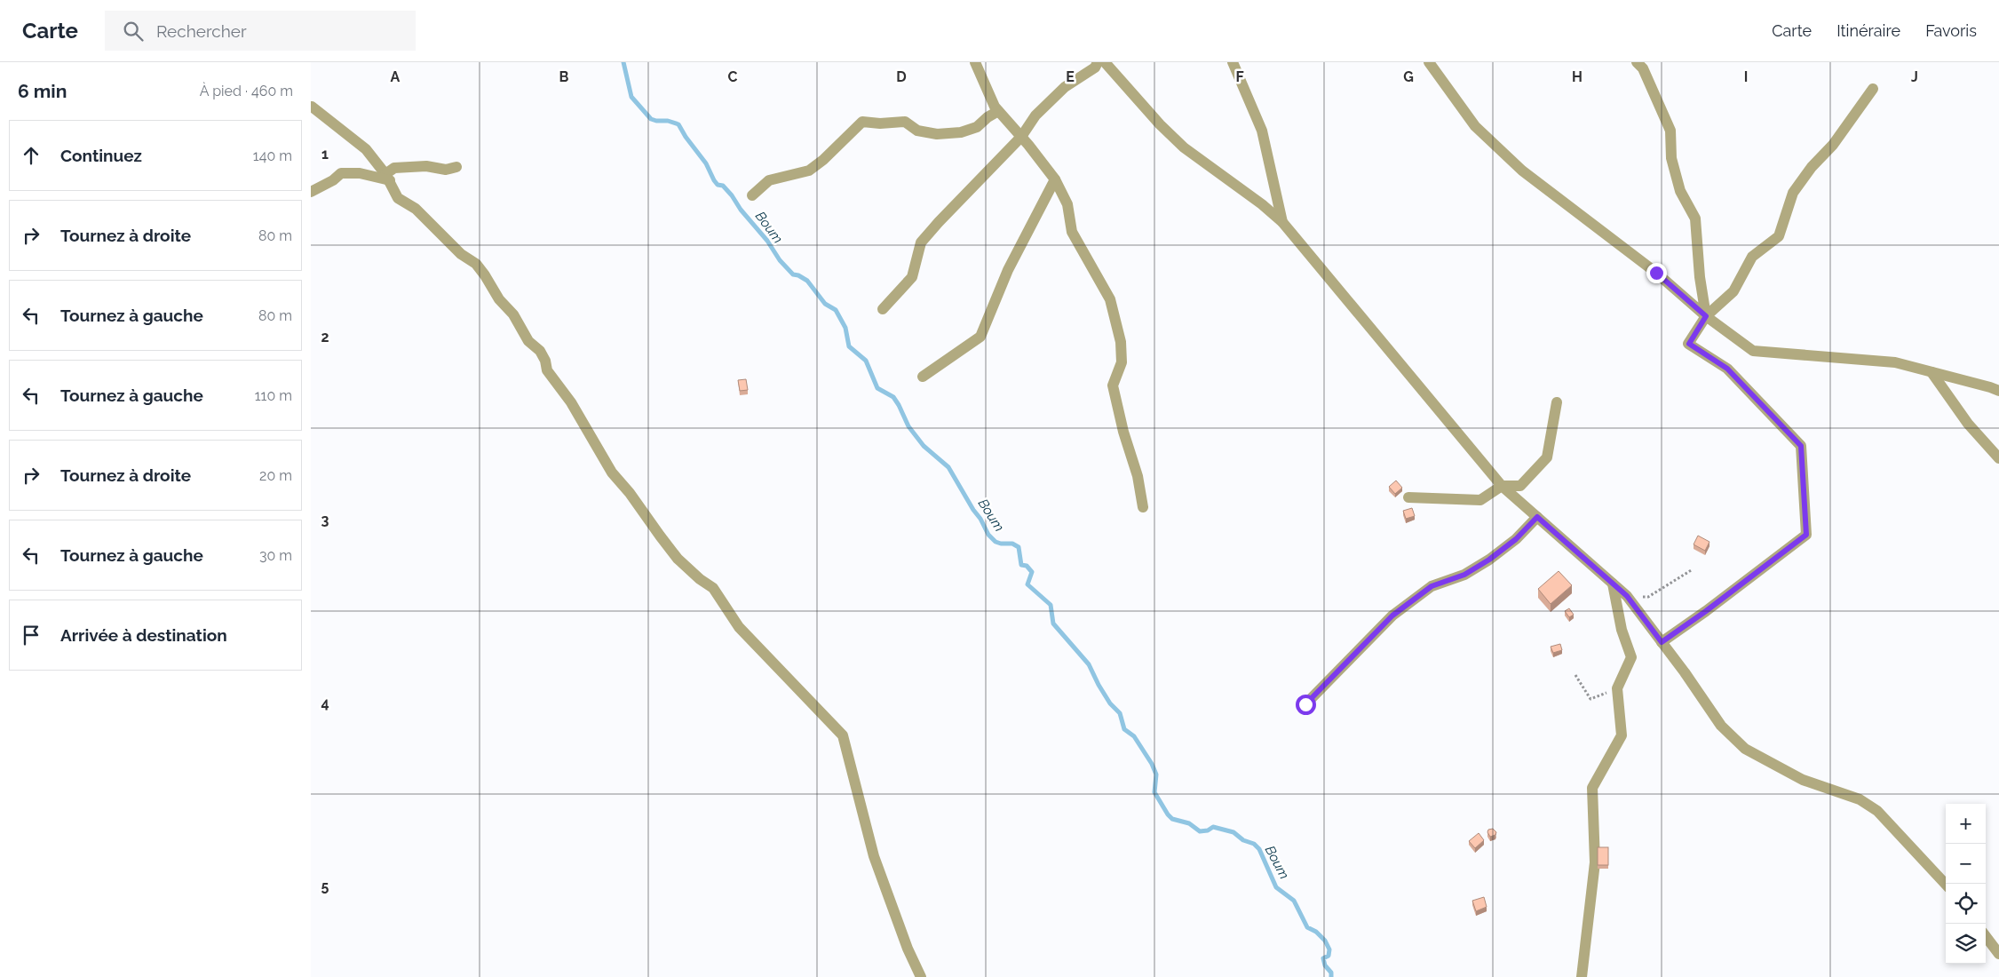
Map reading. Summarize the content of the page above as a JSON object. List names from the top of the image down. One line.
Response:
{"water":["Boum"],"page":{"header":"Carte","search":"Rechercher","nav":["Carte","Itinéraire","Favoris"],"heading":["6 min","À pied · 460 m"],"list":[["Continuez","140 m"],["Tournez à droite","80 m"],["Tournez à gauche","80 m"],["Tournez à gauche","110 m"],["Tournez à droite","20 m"],["Tournez à gauche","30 m"],"Arrivée à destination"],"map_buttons":["+","−"]},"grid":{"columns":["A","B","C","D","E","F","G","H","I","J"],"rows":["1","2","3","4","5"]}}
